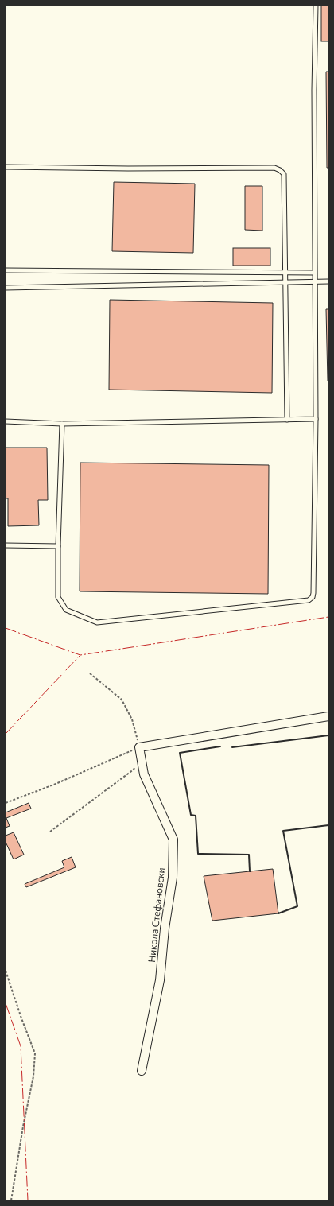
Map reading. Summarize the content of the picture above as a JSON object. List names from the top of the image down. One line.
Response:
{"streets":{"street":["Никола Стефановски"]}}
